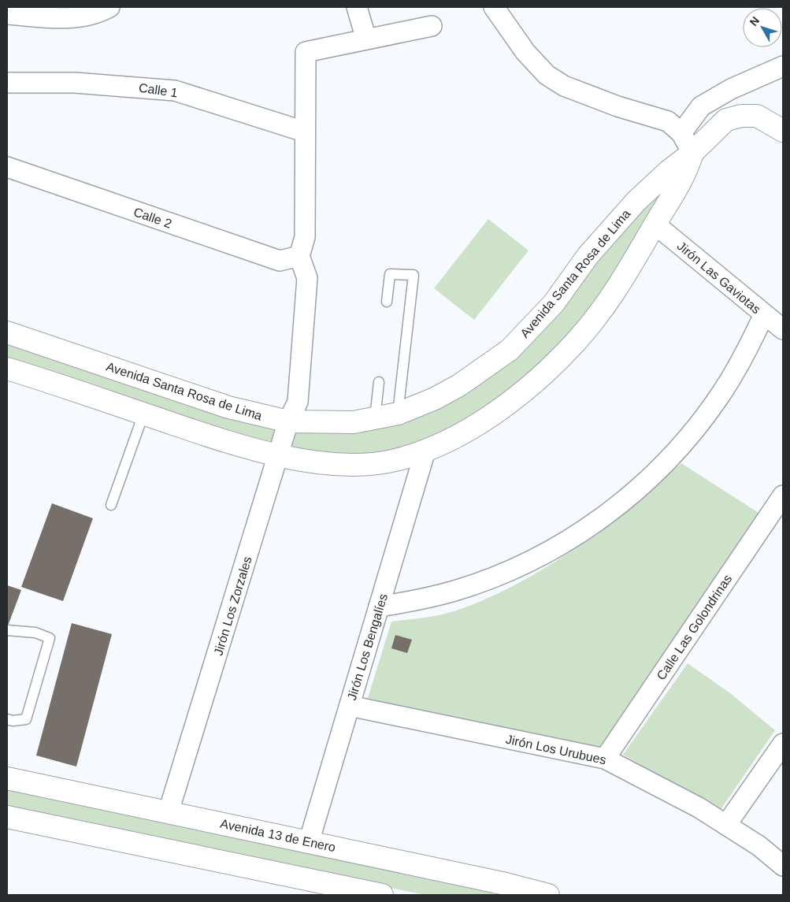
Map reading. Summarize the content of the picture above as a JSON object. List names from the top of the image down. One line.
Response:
{"streets":{"main road":["Avenida Santa Rosa de Lima","Avenida 13 de Enero"],"street":["Calle 1","Calle 2","Jirón Las Gaviotas","Jirón Los Zorzales","Calle Las Golondrinas","Jirón Los Bengalíes","Jirón Los Urubues"]},"crossings":[["Calle 2","Jirón Los Zorzales"],["Avenida Santa Rosa de Lima","Jirón Los Zorzales"],["Jirón Los Zorzales","Avenida 13 de Enero"],["Calle Las Golondrinas","Jirón Los Urubues"],["Jirón Los Bengalíes","Jirón Los Urubues"],["Jirón Los Bengalíes","Avenida 13 de Enero"]],"north":"top left"}
